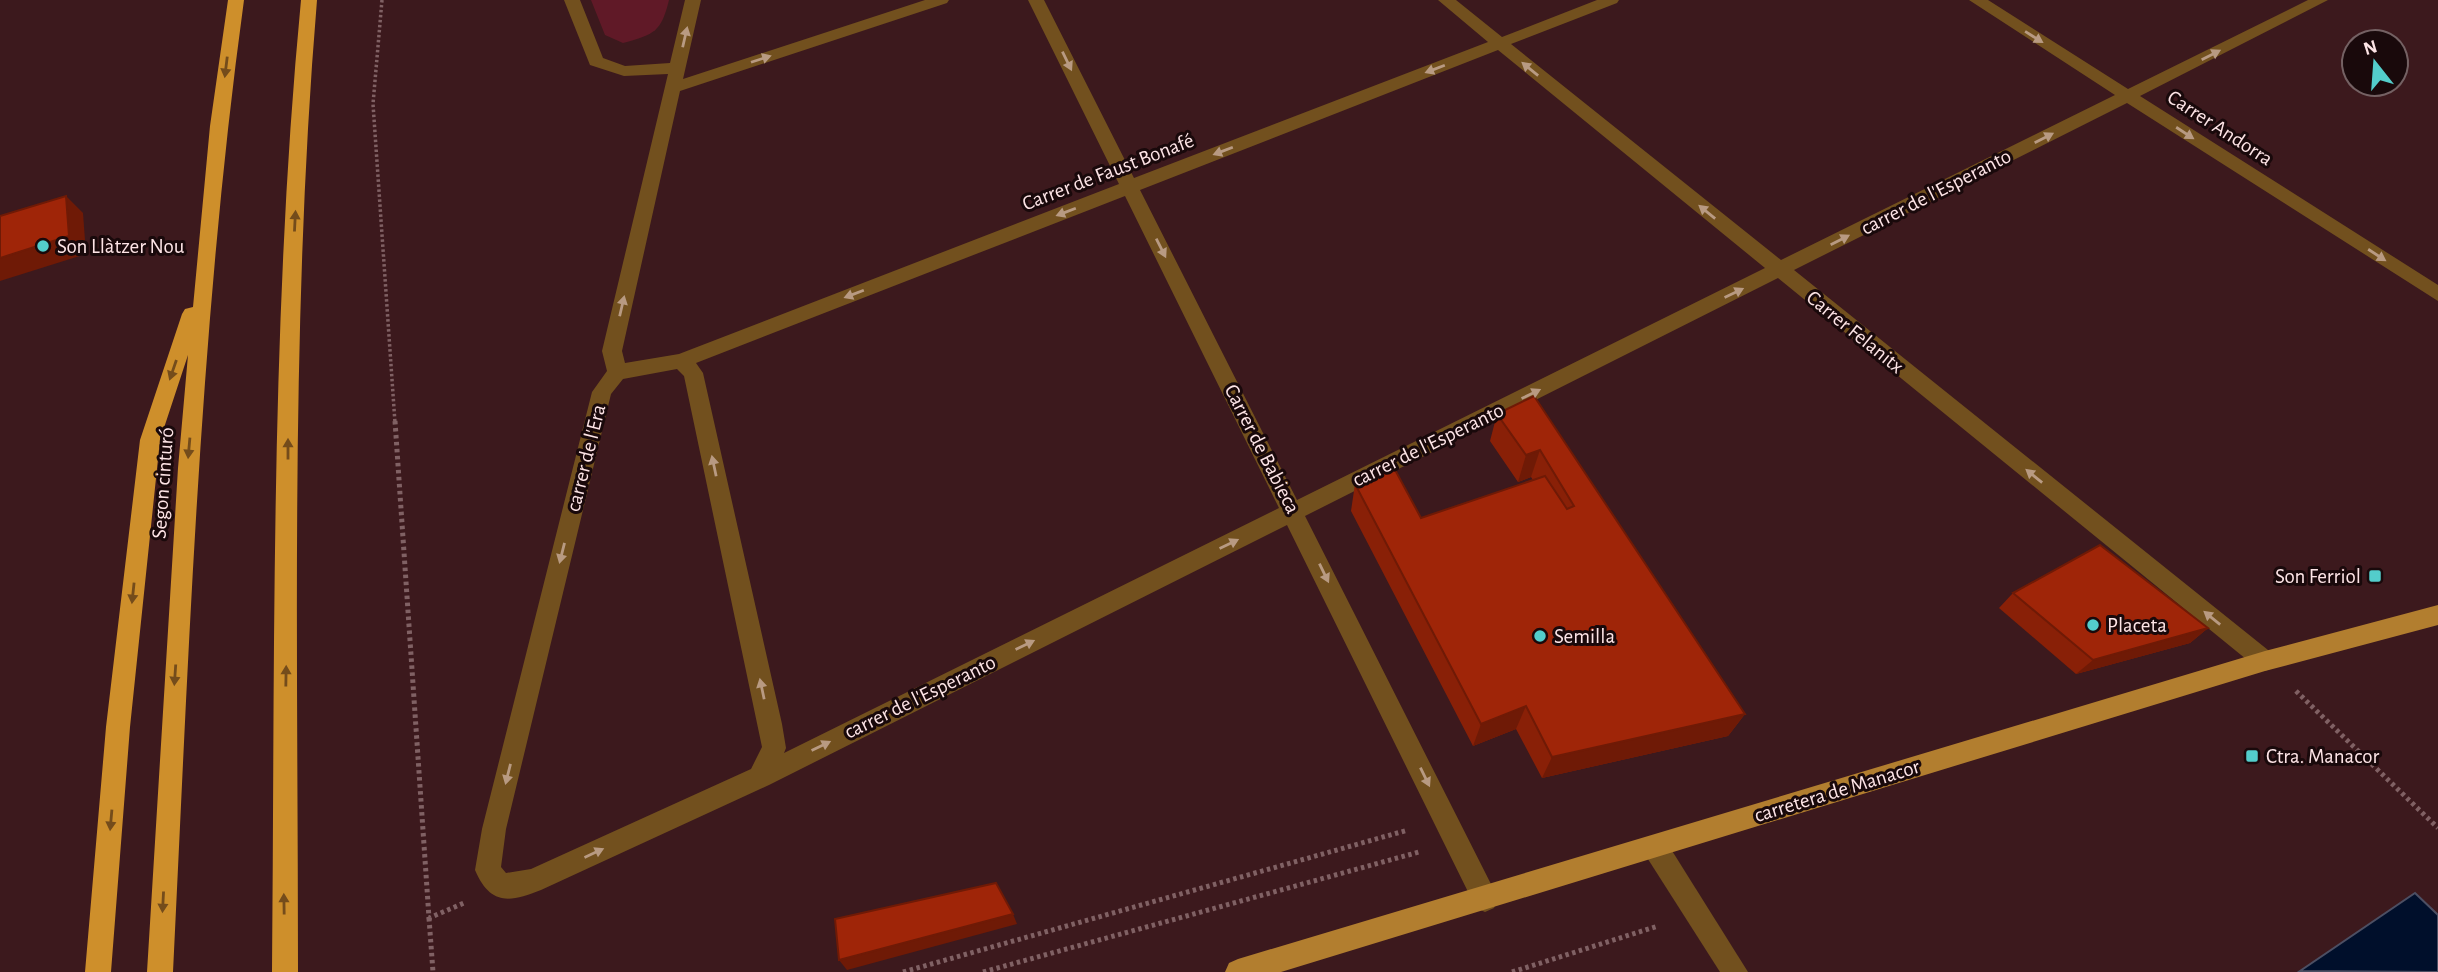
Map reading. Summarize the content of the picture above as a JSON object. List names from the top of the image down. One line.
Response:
{"streets":{"highway":["Segon cinturó"],"main road":["carretera de Manacor"],"street":["Carrer Andorra","Carrer de Faust Bonafé","carrer de l'Esperanto","Carrer Felanitx","Carrer de Babieca","carrer de l'Era"]},"crossings":[["Carrer Andorra","carrer de l'Esperanto"],["Carrer de Faust Bonafé","Carrer Felanitx"],["Carrer de Faust Bonafé","Carrer de Babieca"],["Carrer de Faust Bonafé","carrer de l'Era"],["carrer de l'Esperanto","Carrer Felanitx"],["carrer de l'Esperanto","Carrer de Babieca"],["carrer de l'Esperanto","carrer de l'Era"],["Carrer Felanitx","carretera de Manacor"],["Carrer de Babieca","carretera de Manacor"]],"one_way":["Carrer Andorra","Carrer de Faust Bonafé","carrer de l'Esperanto","Carrer Felanitx","Carrer de Babieca","carrer de l'Era"],"places":{"other":["Son Llàtzer Nou","Placeta","Semilla"],"transit":["Son Ferriol","Ctra. Manacor"]},"north":"top"}
